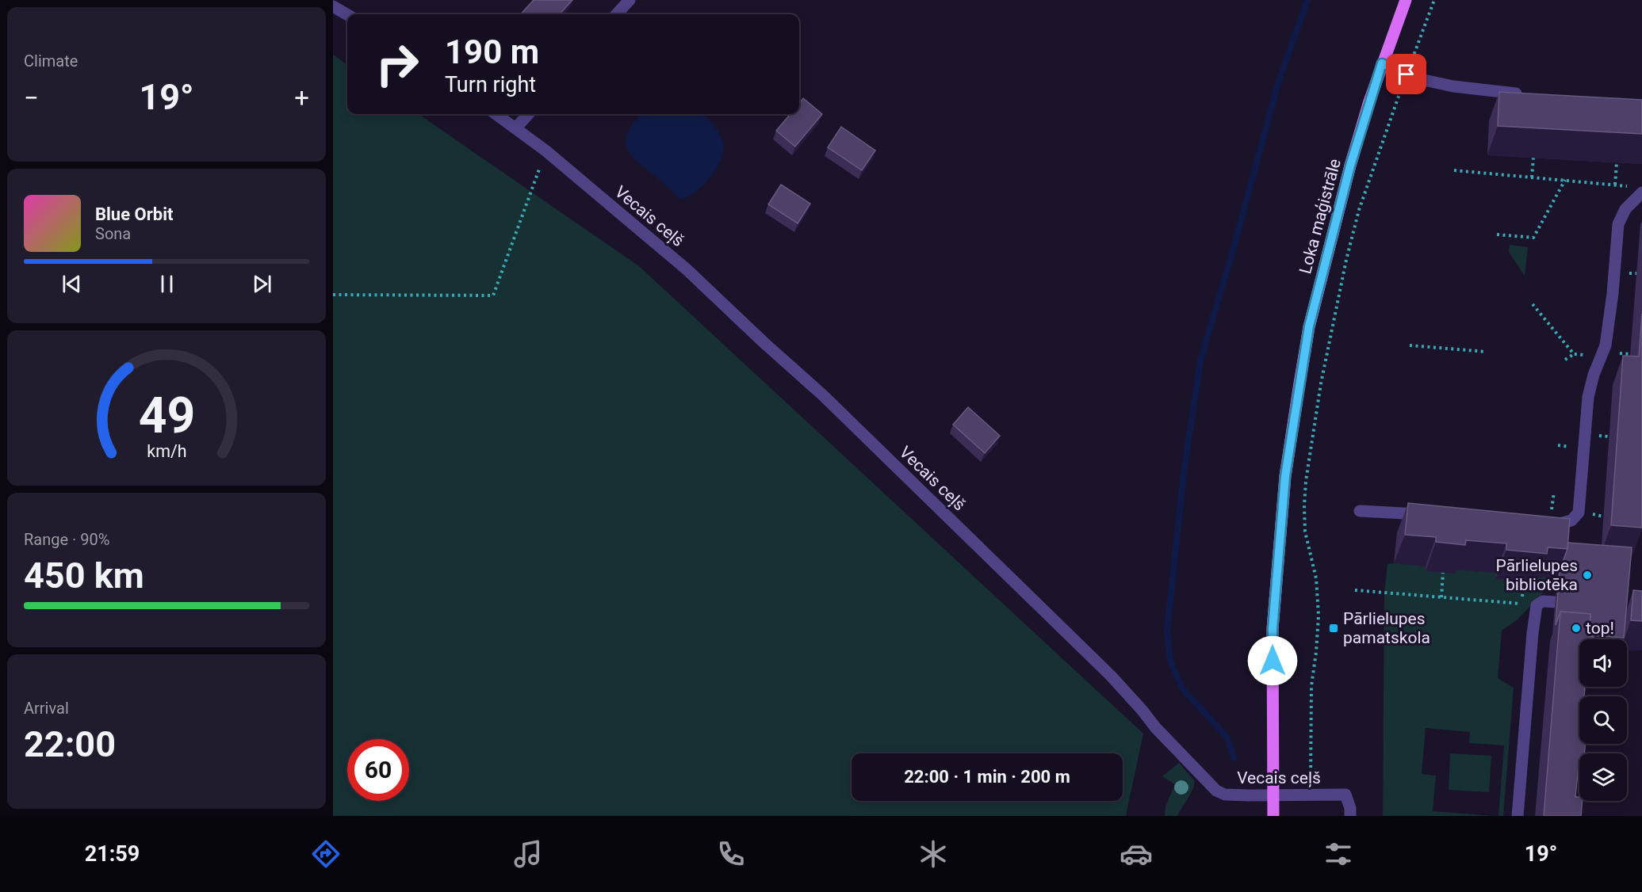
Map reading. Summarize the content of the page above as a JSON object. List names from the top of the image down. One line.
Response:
{"streets":{"main road":["Loka maģistrāle"],"street":["Vecais ceļš"]},"crossings":[["Vecais ceļš","Loka maģistrāle"]],"places":{"other":["Pārlielupes bibliotēka","top!"],"transit":["Pārlielupes pamatskola"]},"page":{"tile":["Climate",["Range · 90%","450 km"],["Arrival","22:00"]],"turn":["190 m","Turn right"],"heat":["−","19°","+"],"song":["Blue Orbit","Sona"],"limit":"60","trip":"22:00 · 1 min · 200 m","tabs":["21:59","19°"],"gauge":["49","km/h"]}}
